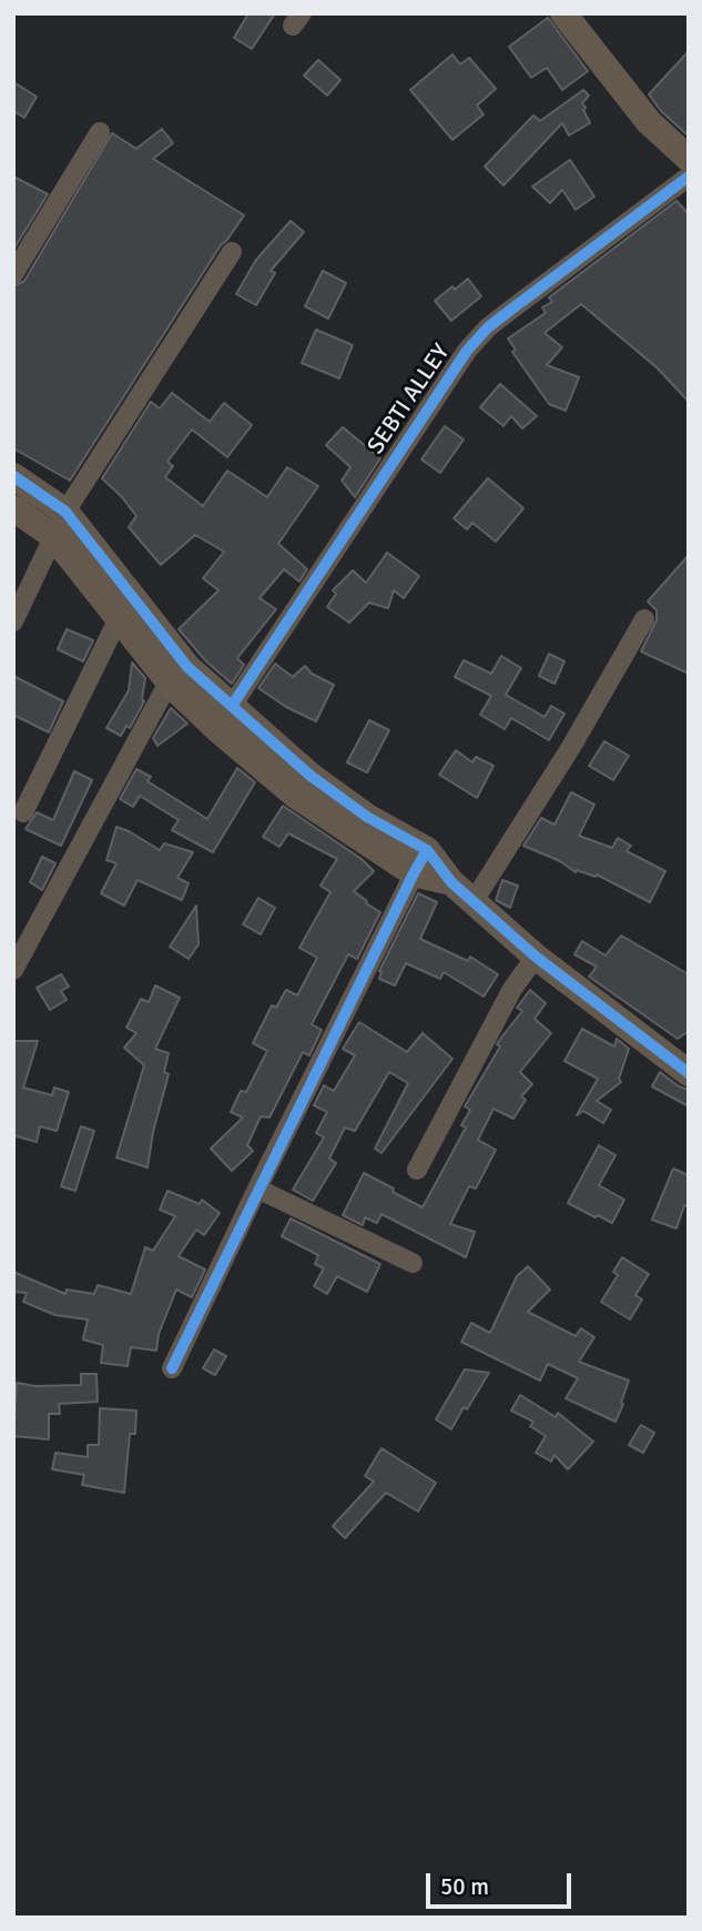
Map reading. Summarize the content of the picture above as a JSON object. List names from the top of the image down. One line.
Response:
{"streets":{"street":["SEBTI ALLEY"]},"scale_bar":"50 m"}
